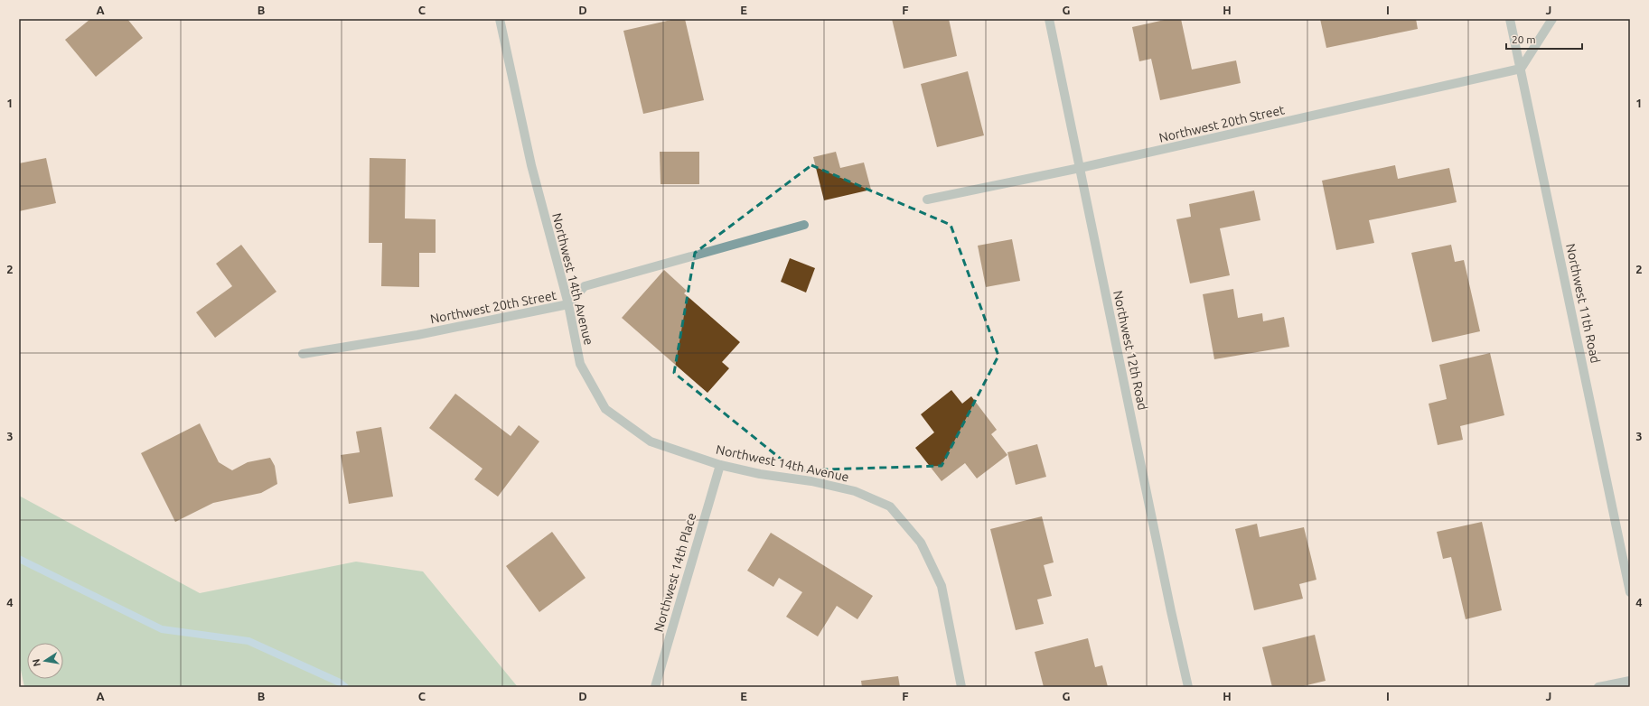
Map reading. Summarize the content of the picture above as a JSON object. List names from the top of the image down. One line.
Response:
{"streets":{"street":["Northwest 20th Street","Northwest 14th Avenue","Northwest 11th Road","Northwest 12th Road","Northwest 14th Place"]},"crossings":[["Northwest 20th Street","Northwest 14th Avenue"],["Northwest 20th Street","Northwest 11th Road"],["Northwest 20th Street","Northwest 12th Road"],["Northwest 14th Avenue","Northwest 14th Place"]],"scale_bar":"20 m","north":"left","grid":{"columns":["A","B","C","D","E","F","G","H","I","J"],"rows":["1","2","3","4"]}}
